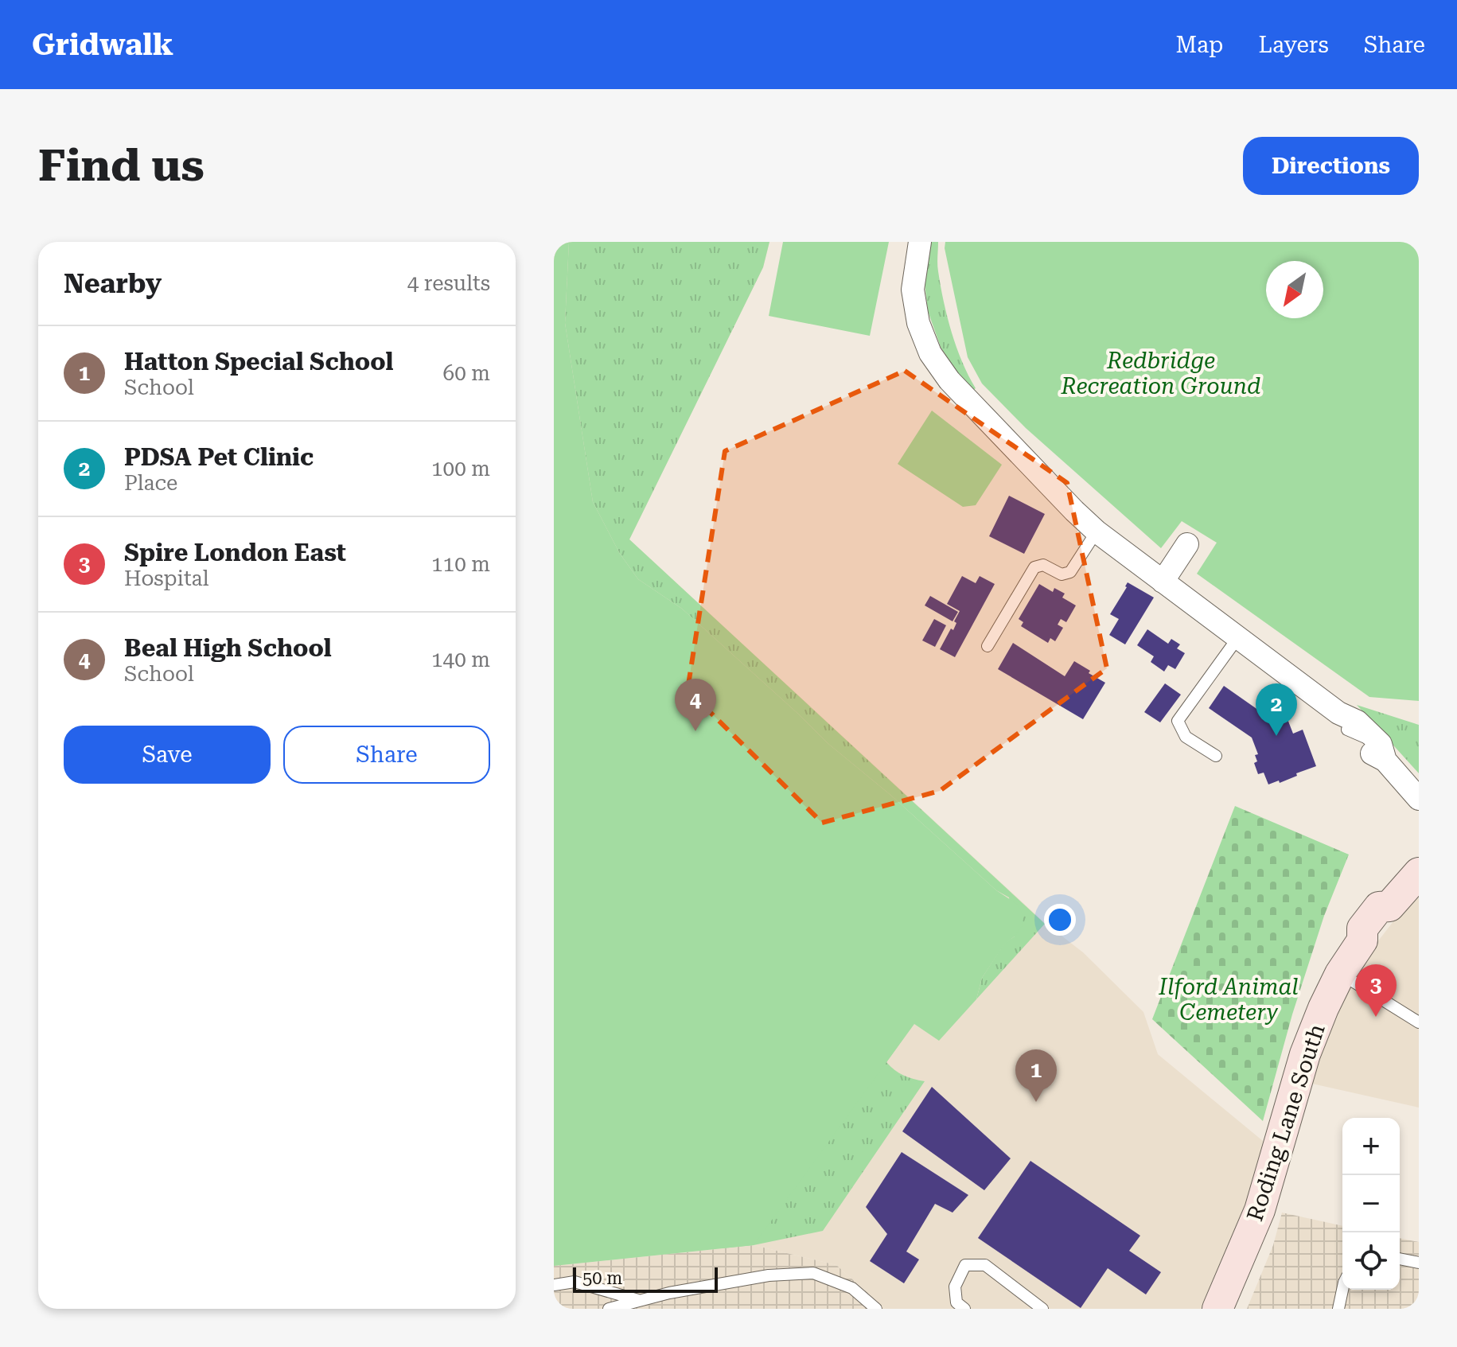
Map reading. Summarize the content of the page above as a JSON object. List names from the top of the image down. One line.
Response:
{"streets":{"street":["Roding Lane South"]},"parks":["Redbridge Recreation Ground","Ilford Animal Cemetery"],"scale_bar":"50 m","north":"bottom left","page":{"header":"Gridwalk","nav":["Map","Layers","Share"],"buttons":["Directions",["Save","Share"]],"title":"Find us","heading":["Nearby","4 results"],"list":[{"mark":"1","name":"Hatton Special School","note":"School","value":"60 m"},{"mark":"2","name":"PDSA Pet Clinic","note":"Place","value":"100 m"},{"mark":"3","name":"Spire London East","note":"Hospital","value":"110 m"},{"mark":"4","name":"Beal High School","note":"School","value":"140 m"}],"pins":["4","2","3","1"],"map_buttons":["+","−"],"scale":"50 m"}}
